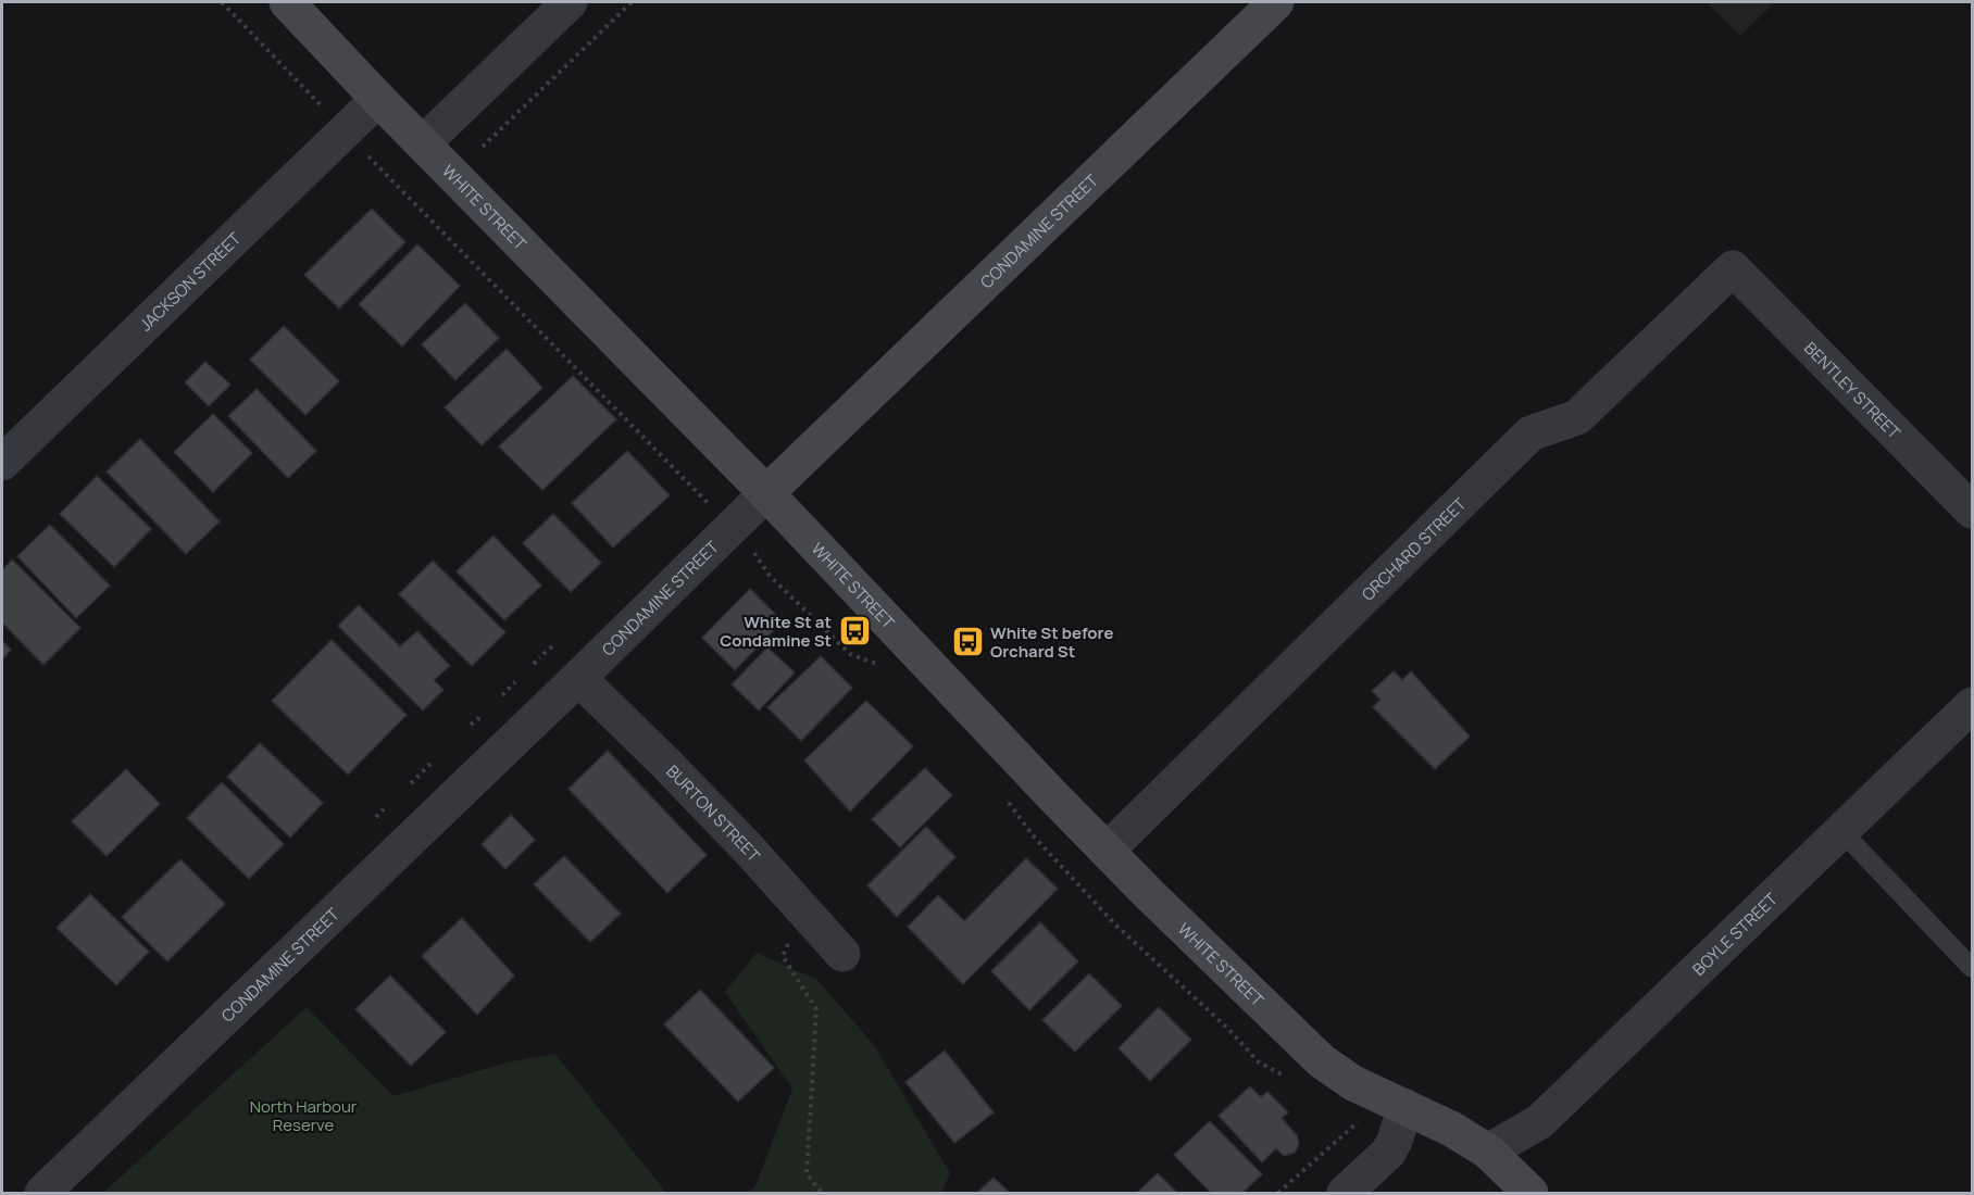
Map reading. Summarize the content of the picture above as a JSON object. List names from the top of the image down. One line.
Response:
{"streets":{"street":["WHITE STREET","CONDAMINE STREET","JACKSON STREET","BENTLEY STREET","ORCHARD STREET","BURTON STREET","BOYLE STREET"]},"crossings":[["WHITE STREET","CONDAMINE STREET"],["WHITE STREET","JACKSON STREET"],["WHITE STREET","ORCHARD STREET"],["WHITE STREET","BOYLE STREET"],["CONDAMINE STREET","BURTON STREET"],["BENTLEY STREET","ORCHARD STREET"]],"parks":["North Harbour Reserve"],"places":{"bus stop":["White St at Condamine St","White St before Orchard St"]}}
